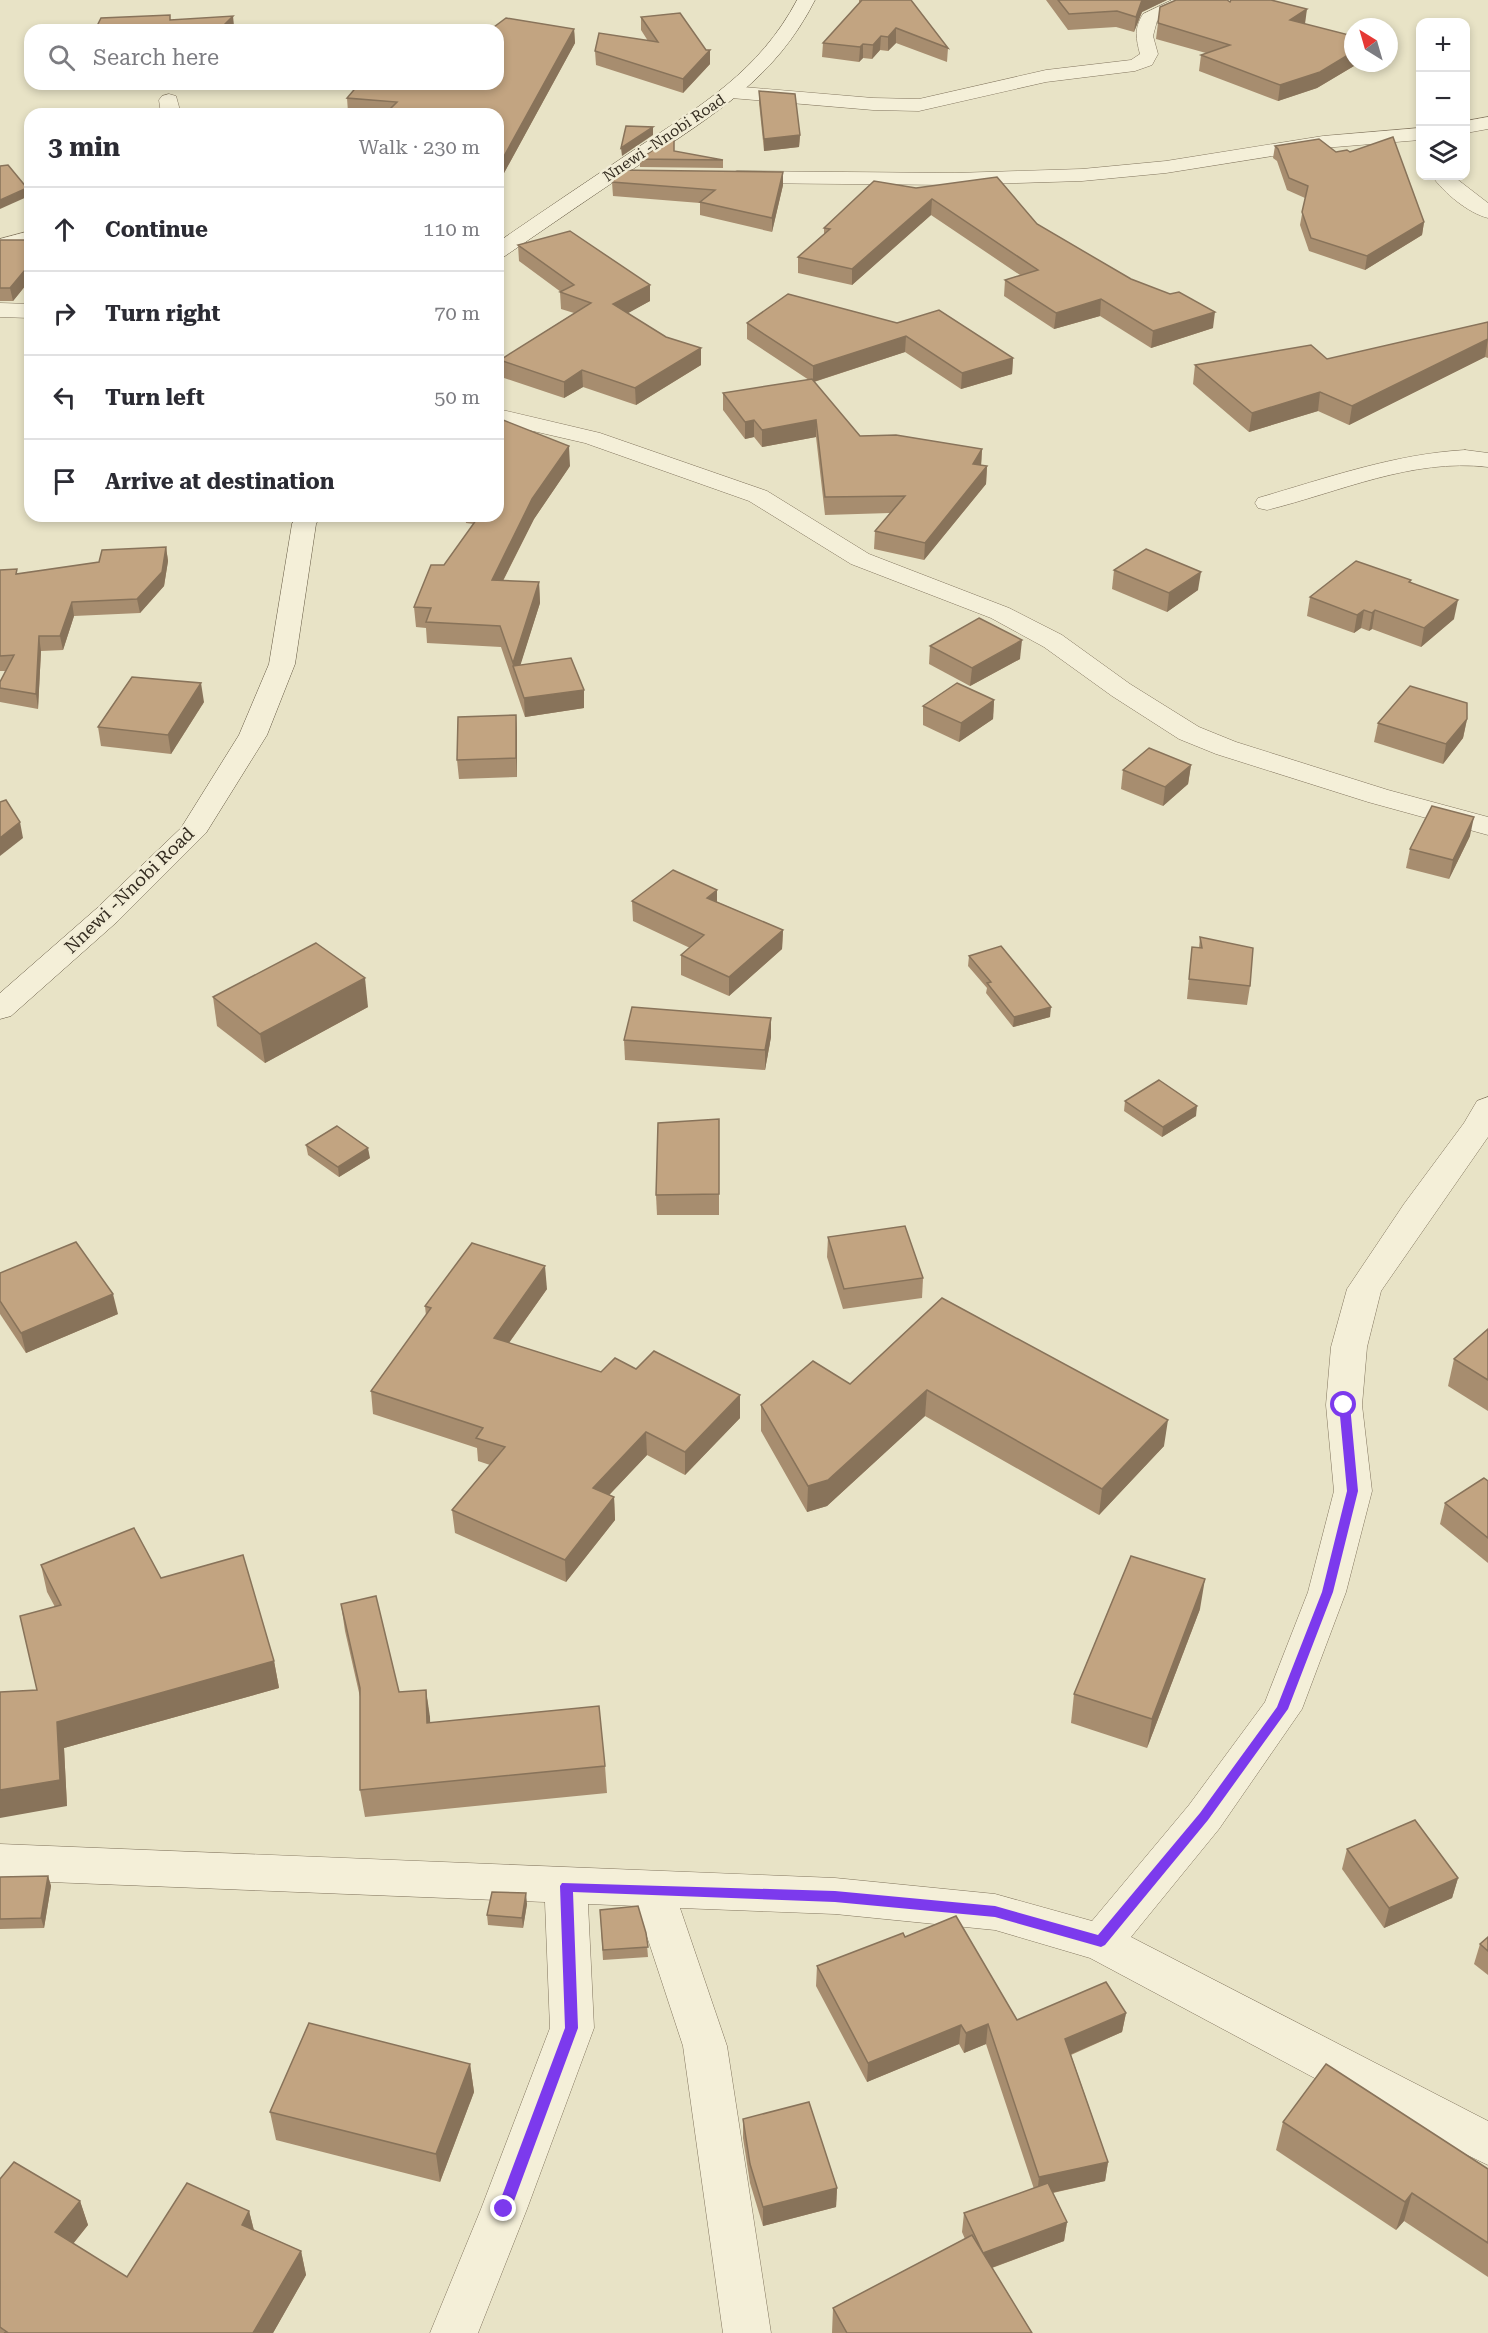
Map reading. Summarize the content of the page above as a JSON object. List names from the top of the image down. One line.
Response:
{"streets":{"street":["Nnewi -Nnobi Road"]},"north":"top left","page":{"map_buttons":["+","−"],"search":"Search here","heading":["3 min","Walk · 230 m"],"list":[["Continue","110 m"],["Turn right","70 m"],["Turn left","50 m"],"Arrive at destination"]}}
